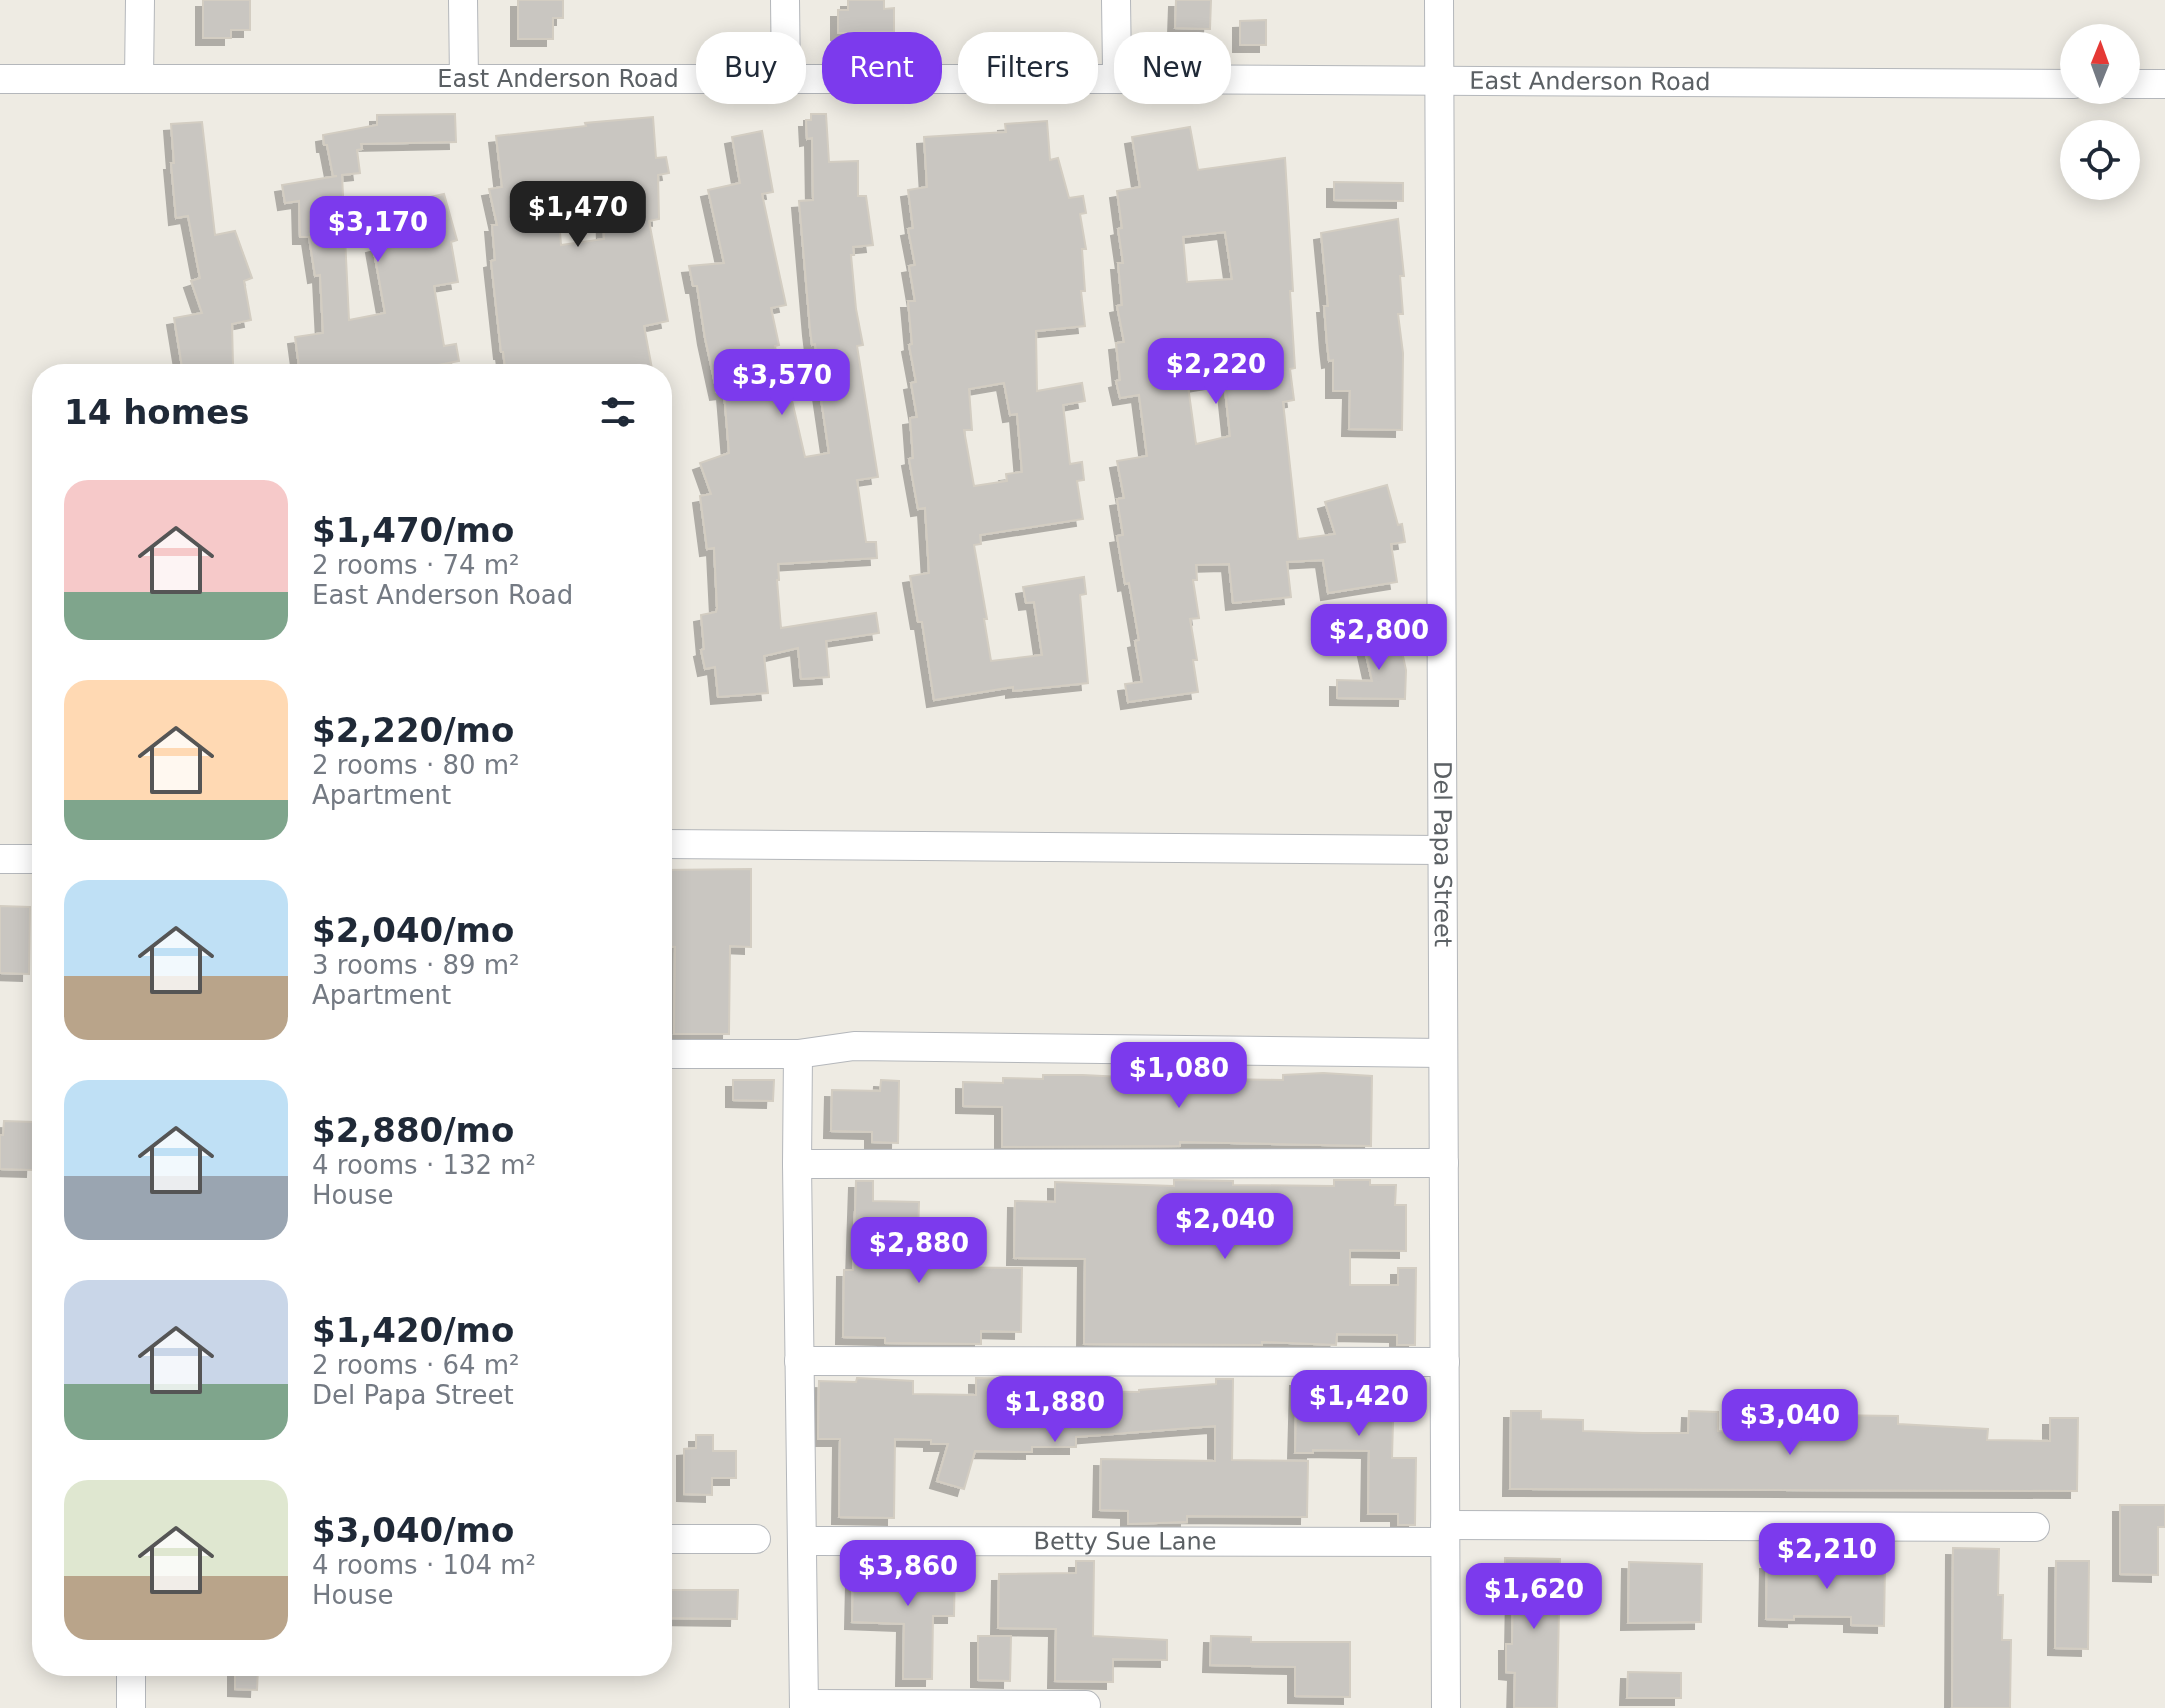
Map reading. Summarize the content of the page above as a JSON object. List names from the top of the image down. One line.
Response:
{"streets":{"street":["East Anderson Road","Del Papa Street","Betty Sue Lane"]},"crossings":[["East Anderson Road","Del Papa Street"],["Del Papa Street","Betty Sue Lane"]],"north":"top","page":{"chip":["Buy","Rent","Filters","New"],"price":["$1,470","$3,170","$2,220","$3,570","$2,800","$1,080","$2,040","$2,880","$1,420","$1,880","$3,040","$2,210","$3,860","$1,620"],"heading":"14 homes","list":[{"name":"$1,470/mo","note":"2 rooms · 74 m² · East Anderson Road"},{"name":"$2,220/mo","note":"2 rooms · 80 m² · Apartment"},{"name":"$2,040/mo","note":"3 rooms · 89 m² · Apartment"},{"name":"$2,880/mo","note":"4 rooms · 132 m² · House"},{"name":"$1,420/mo","note":"2 rooms · 64 m² · Del Papa Street"},{"name":"$3,040/mo","note":"4 rooms · 104 m² · House"}]}}
